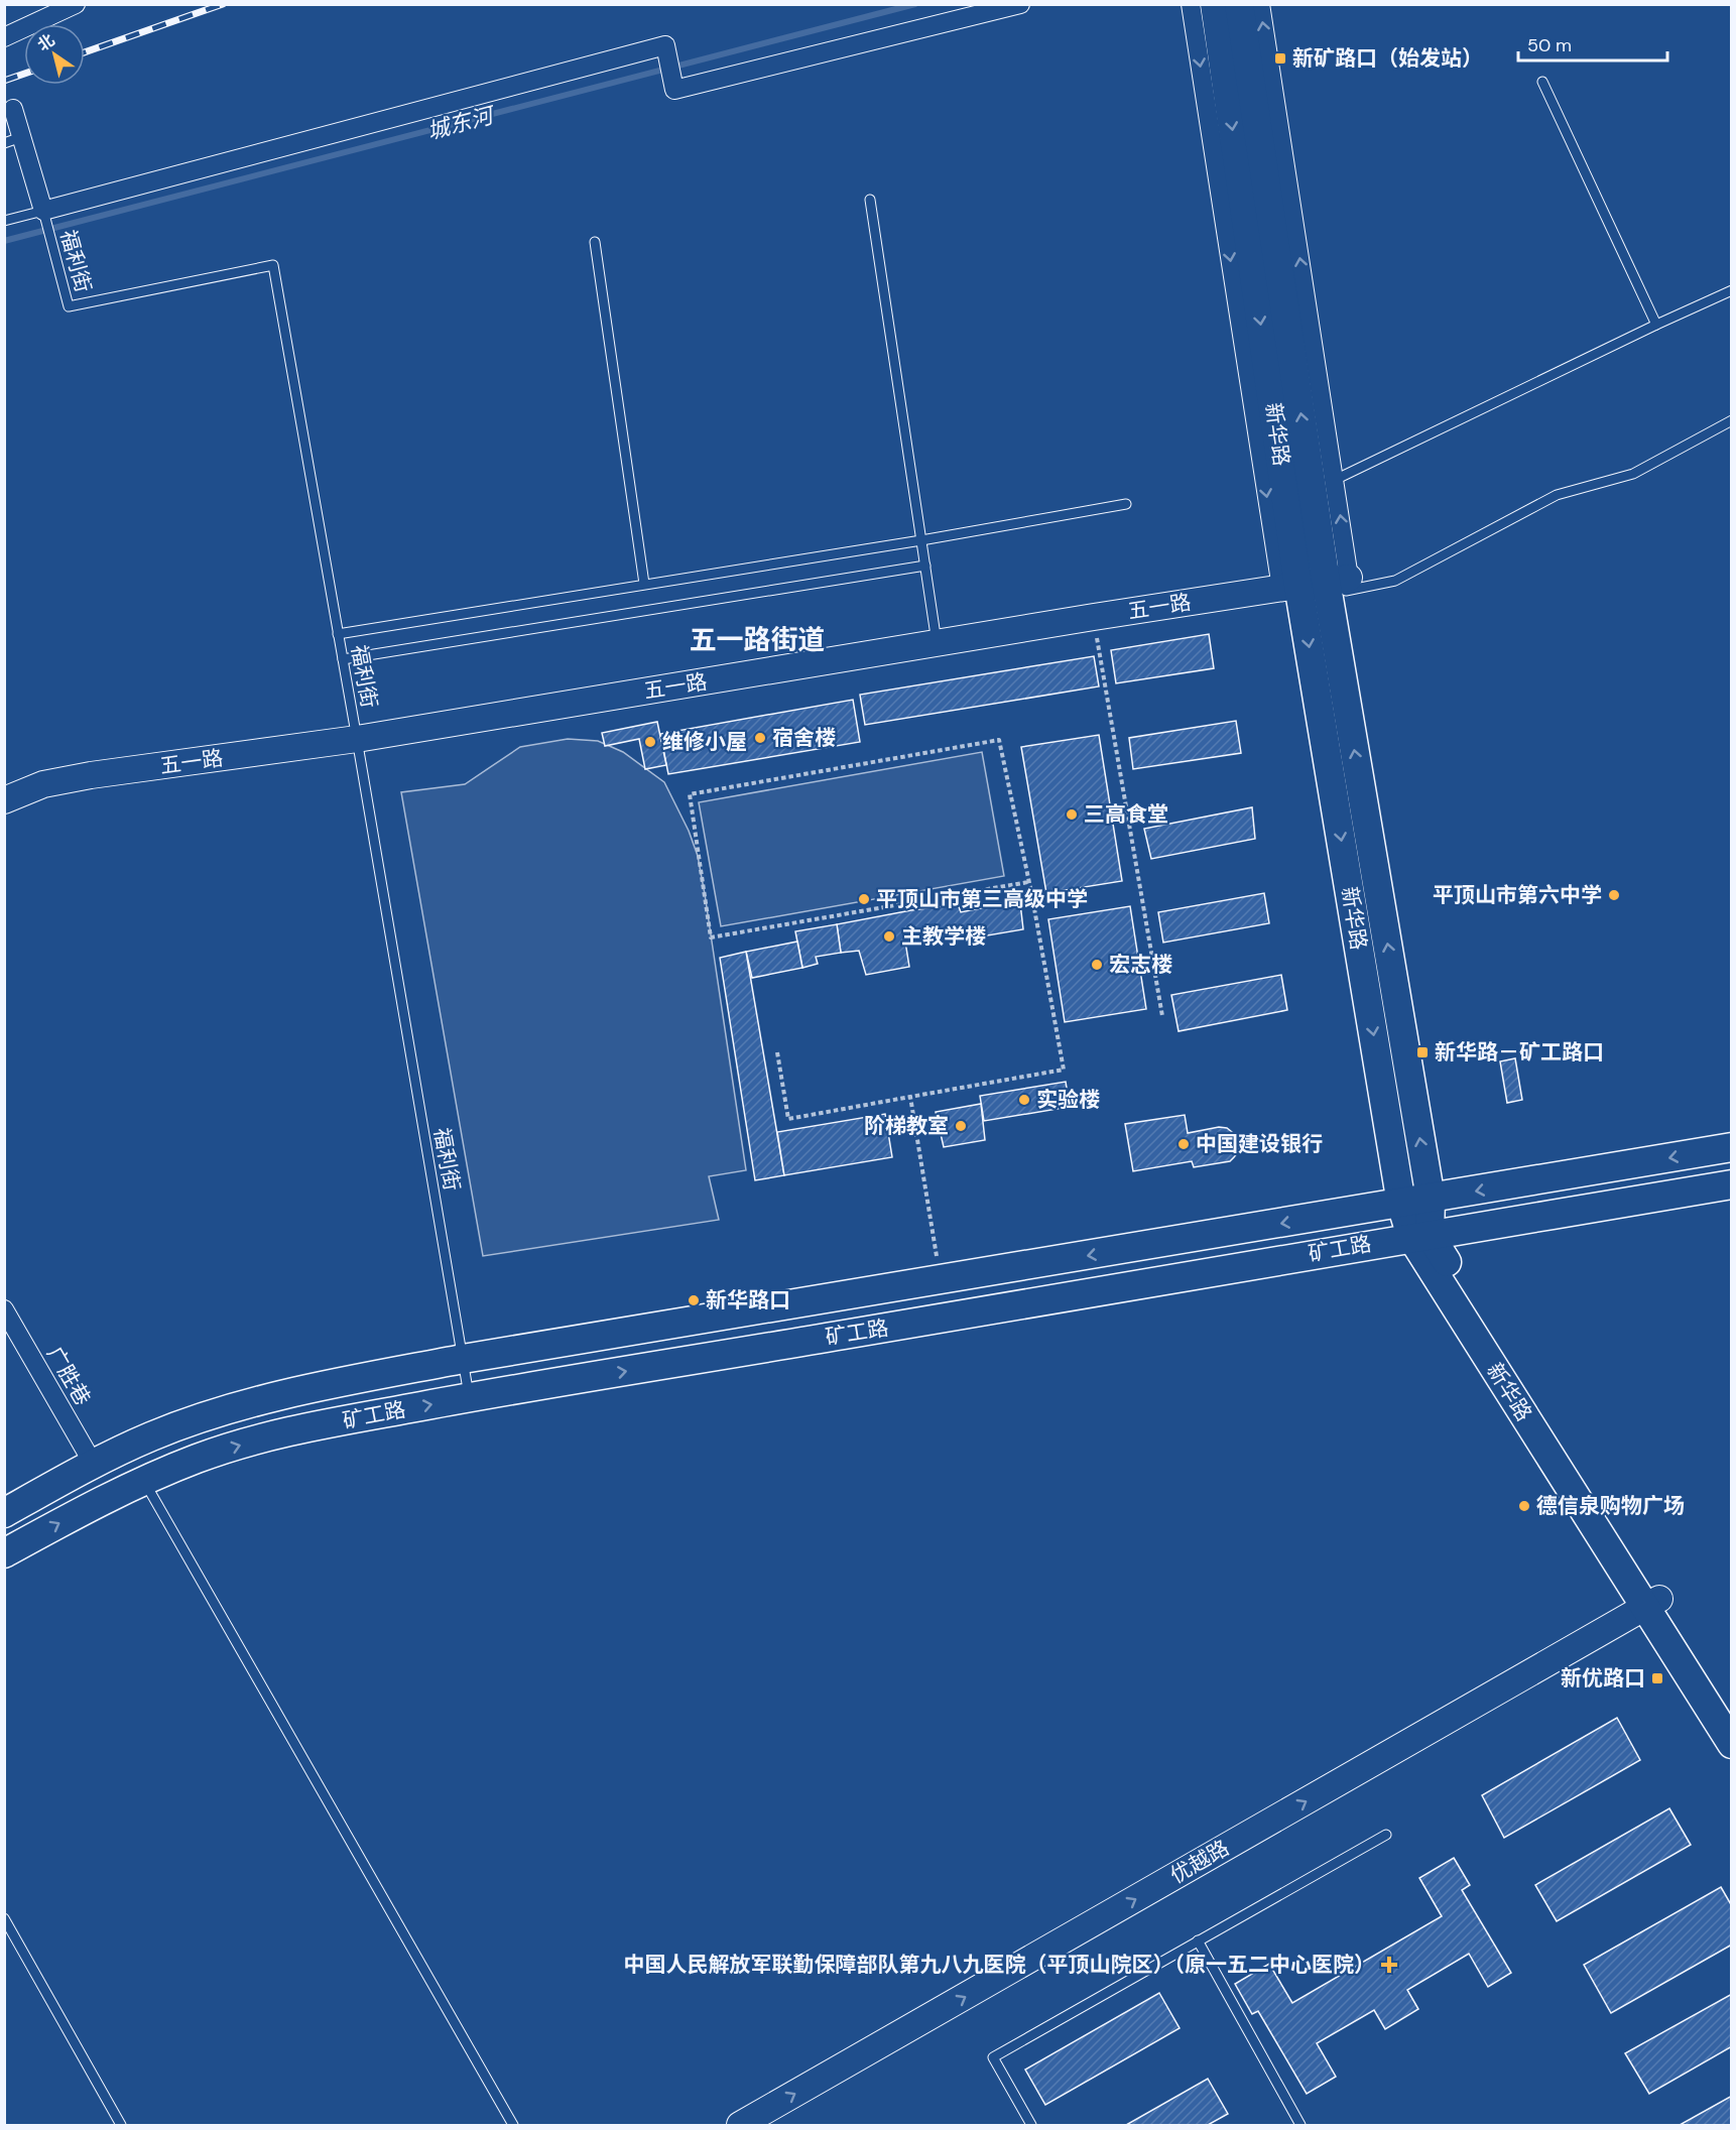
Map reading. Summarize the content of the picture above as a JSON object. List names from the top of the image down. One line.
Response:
{"streets":{"main road":["新华路","矿工路"],"street":["五一路","广胜巷","优越路"],"lane":["福利街"]},"crossings":[["福利街","五一路"],["福利街","矿工路"],["新华路","五一路"],["新华路","矿工路"],["新华路","优越路"],["矿工路","广胜巷"]],"one_way":["优越路"],"districts":["五一路街道"],"water":["城东河"],"places":{"transit":["新矿路口（始发站）","新华路－矿工路口","新优路口"],"other":["宿舍楼","维修小屋","三高食堂","平顶山市第六中学","平顶山市第三高级中学","主教学楼","宏志楼","实验楼","阶梯教室","中国建设银行","新华路口","德信泉购物广场"],"health":["中国人民解放军联勤保障部队第九八九医院（平顶山院区）（原一五二中心医院）"]},"scale_bar":"50 m","north":"top left"}
